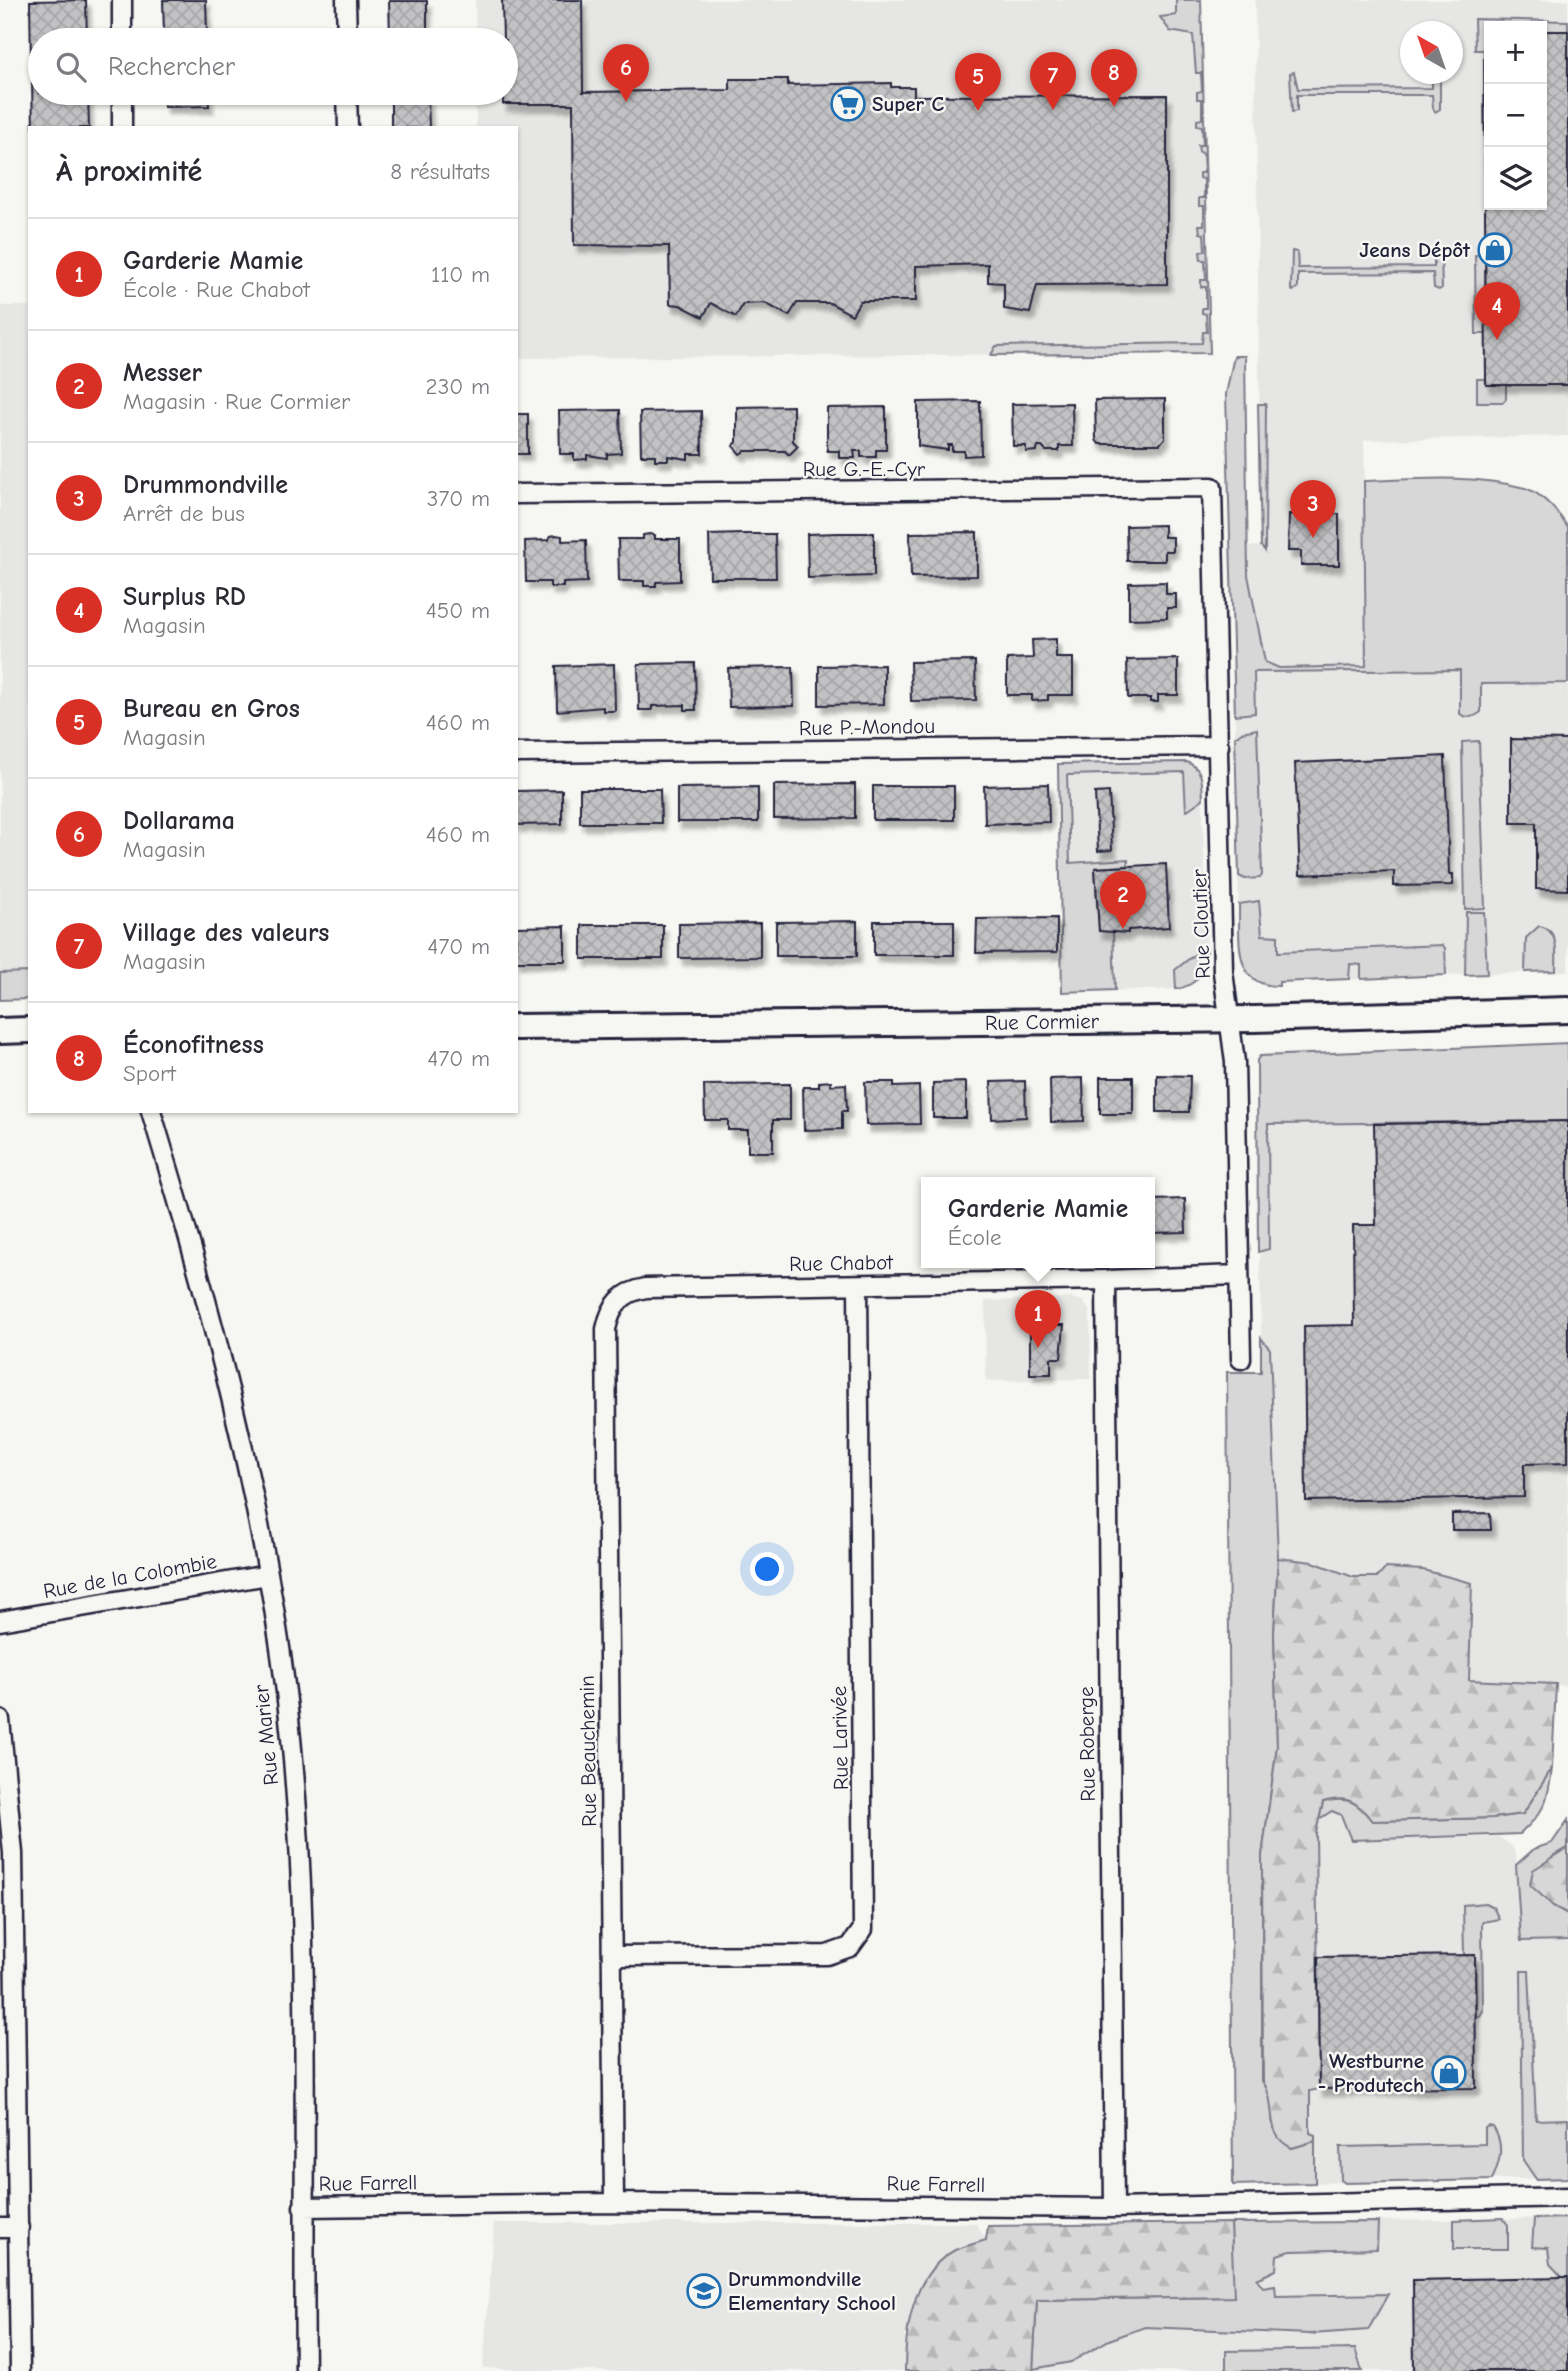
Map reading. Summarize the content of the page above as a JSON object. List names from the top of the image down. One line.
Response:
{"streets":{"street":["Rue G.-E.-Cyr","Rue P.-Mondou","Rue Cloutier","Rue Cormier","Rue Chabot","Rue de la Colombie","Rue Marier","Rue Larivée","Rue Roberge","Rue Beauchemin","Rue Farrell"]},"crossings":[["Rue G.-E.-Cyr","Rue Cloutier"],["Rue P.-Mondou","Rue Cloutier"],["Rue Cloutier","Rue Cormier"],["Rue Cloutier","Rue Chabot"],["Rue Chabot","Rue Larivée"],["Rue Chabot","Rue Roberge"],["Rue Chabot","Rue Beauchemin"],["Rue de la Colombie","Rue Marier"],["Rue Marier","Rue Farrell"],["Rue Larivée","Rue Beauchemin"],["Rue Roberge","Rue Farrell"],["Rue Beauchemin","Rue Farrell"]],"places":{"supermarket":["Super C"],"shop":["Jeans Dépôt","Westburne - Produtech"],"school or university":["Drummondville Elementary School"]},"north":"top left","page":{"map_buttons":["+","−"],"search":"Rechercher","pins":["6","8","7","5","4","3","2","1"],"heading":["À proximité","8 résultats"],"list":[{"mark":"1","name":"Garderie Mamie","note":"École · Rue Chabot","value":"110 m"},{"mark":"2","name":"Messer","note":"Magasin · Rue Cormier","value":"230 m"},{"mark":"3","name":"Drummondville","note":"Arrêt de bus","value":"370 m"},{"mark":"4","name":"Surplus RD","note":"Magasin","value":"450 m"},{"mark":"5","name":"Bureau en Gros","note":"Magasin","value":"460 m"},{"mark":"6","name":"Dollarama","note":"Magasin","value":"460 m"},{"mark":"7","name":"Village des valeurs","note":"Magasin","value":"470 m"},{"mark":"8","name":"Éconofitness","note":"Sport","value":"470 m"}],"popup":["Garderie Mamie","École"]}}
